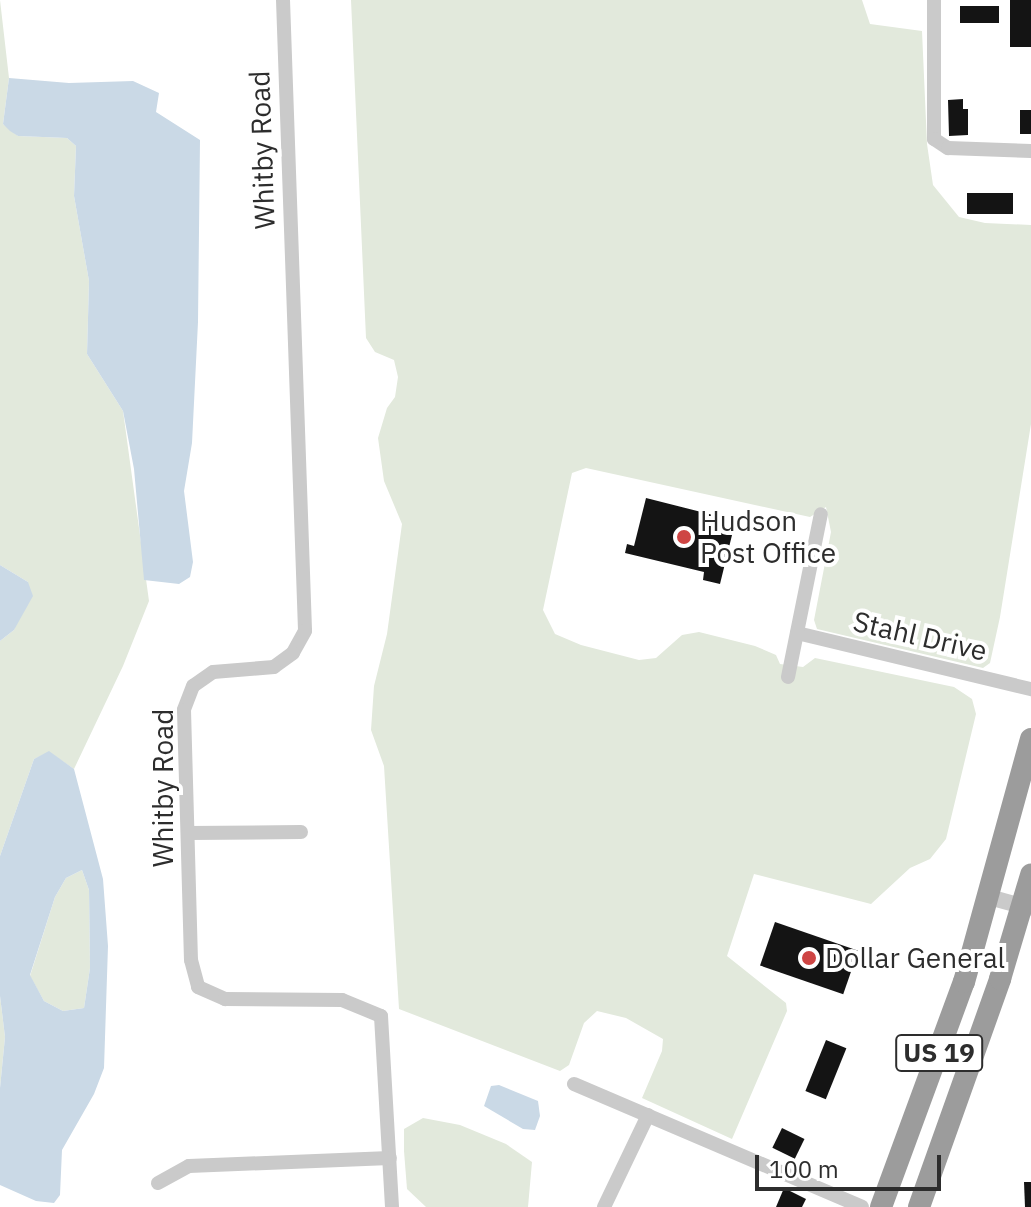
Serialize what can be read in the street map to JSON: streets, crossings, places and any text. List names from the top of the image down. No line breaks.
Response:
{"streets":{"highway":["US 19"],"street":["Whitby Road","Stahl Drive"]},"places":["Hudson Post Office","Dollar General"],"scale_bar":"100 m"}
